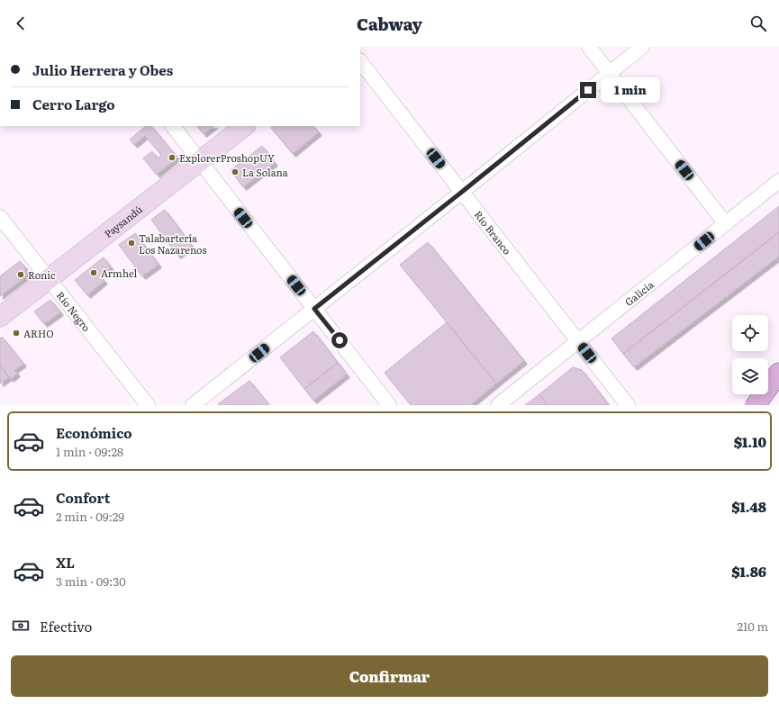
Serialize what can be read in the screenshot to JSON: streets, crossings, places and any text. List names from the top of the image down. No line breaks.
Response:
{"streets":{"street":["Paysandú","Río Branco","Galicia","Río Negro"]},"crossings":[["Paysandú","Río Negro"],["Río Branco","Galicia"]],"places":["ExplorerProshopUY","La Solana","Talabartería Los Nazarenos","Armhel","Ronic","ARHO"],"page":{"header":"Cabway","banner":["Julio Herrera y Obes","Cerro Largo"],"bubble":"1 min","list":[{"name":"Económico","note":"1 min · 09:28","value":"$1.10"},{"name":"Confort","note":"2 min · 09:29","value":"$1.48"},{"name":"XL","note":"3 min · 09:30","value":"$1.86"}],"pay":["Efectivo","210 m"],"buttons":"Confirmar"}}
